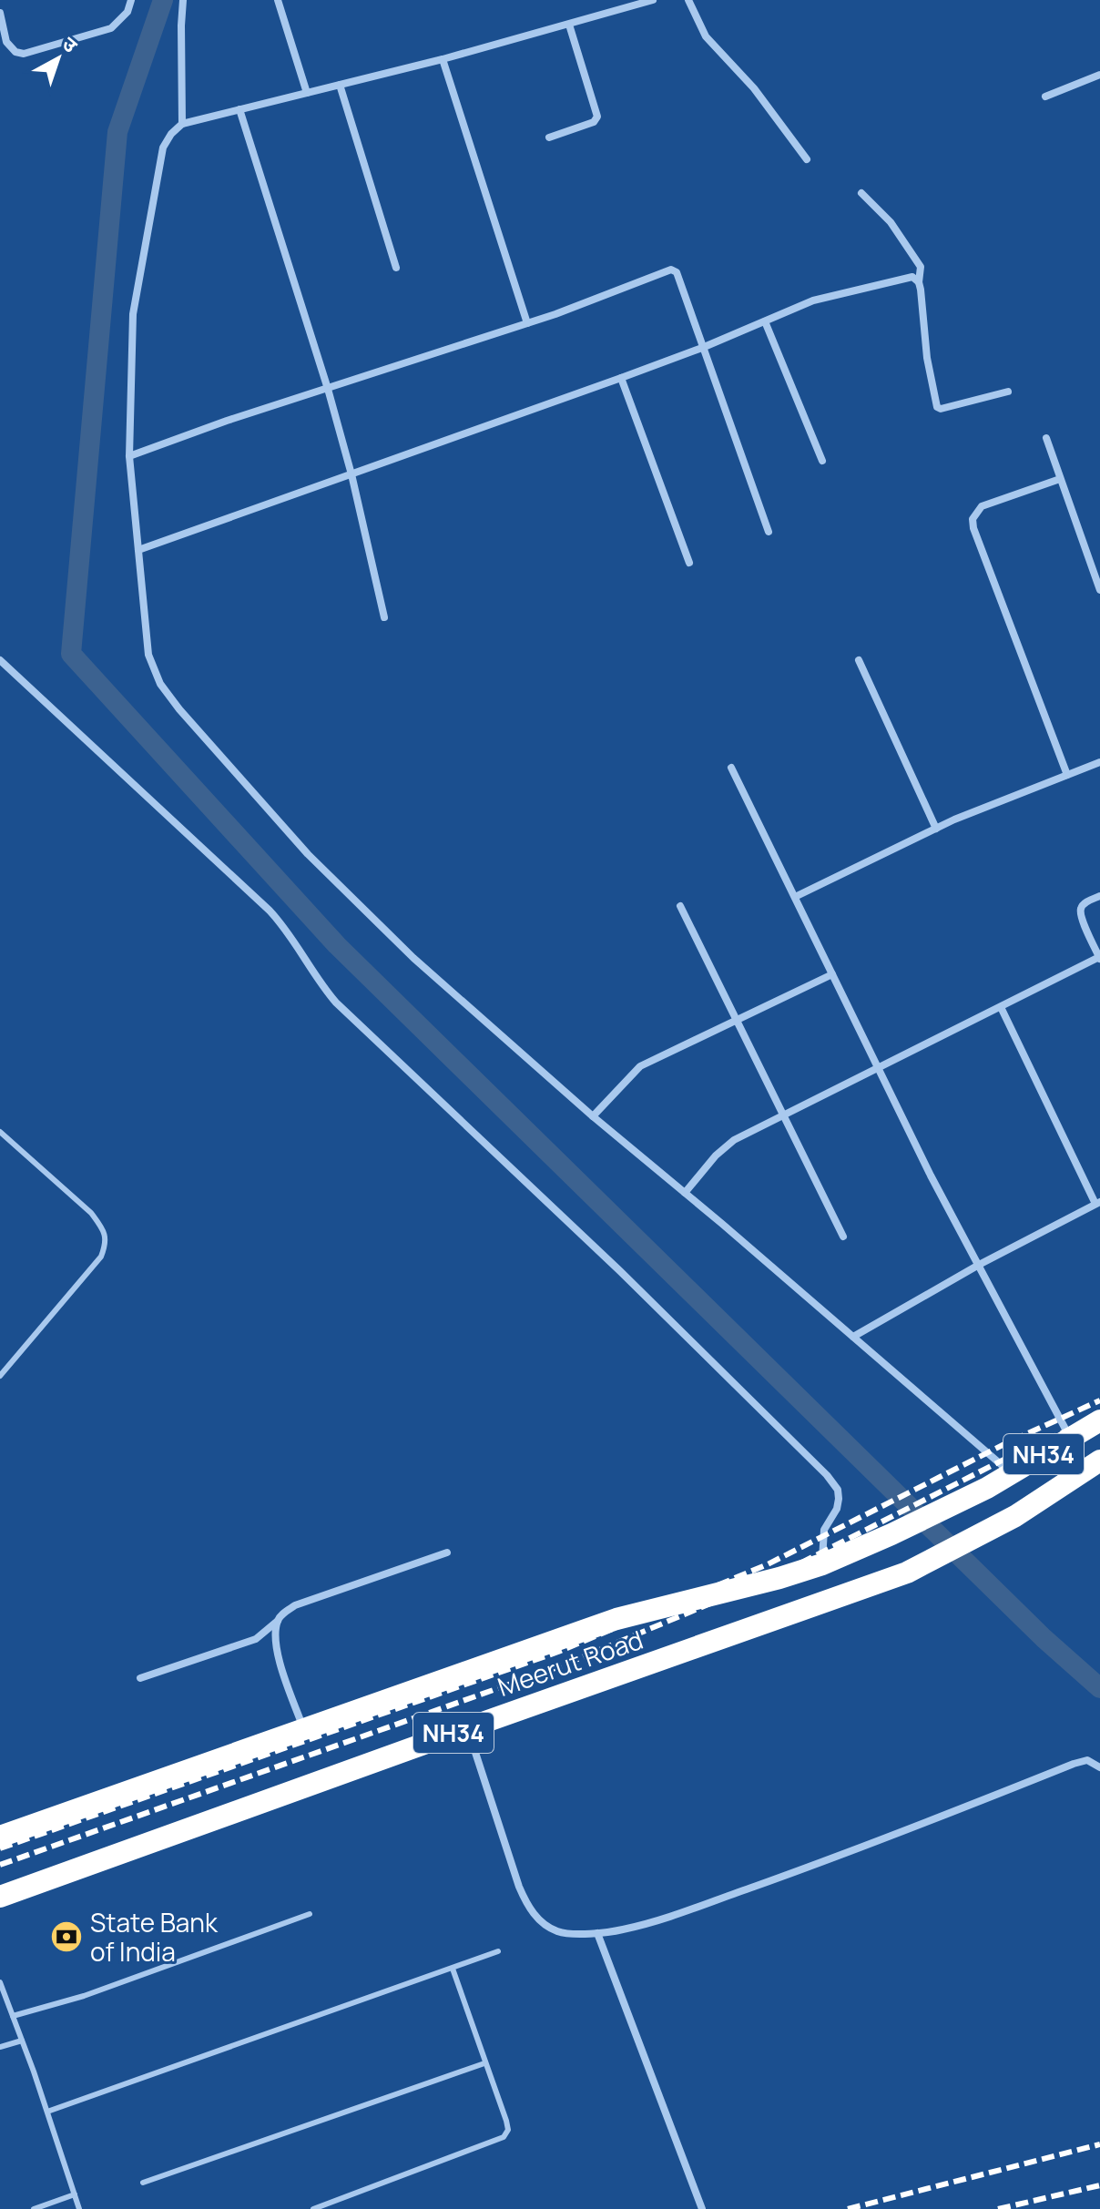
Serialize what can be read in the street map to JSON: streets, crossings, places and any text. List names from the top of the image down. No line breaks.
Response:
{"streets":{"highway":["NH34","Meerut Road"]},"places":{"bank":["State Bank of India"]},"north":"top right"}
